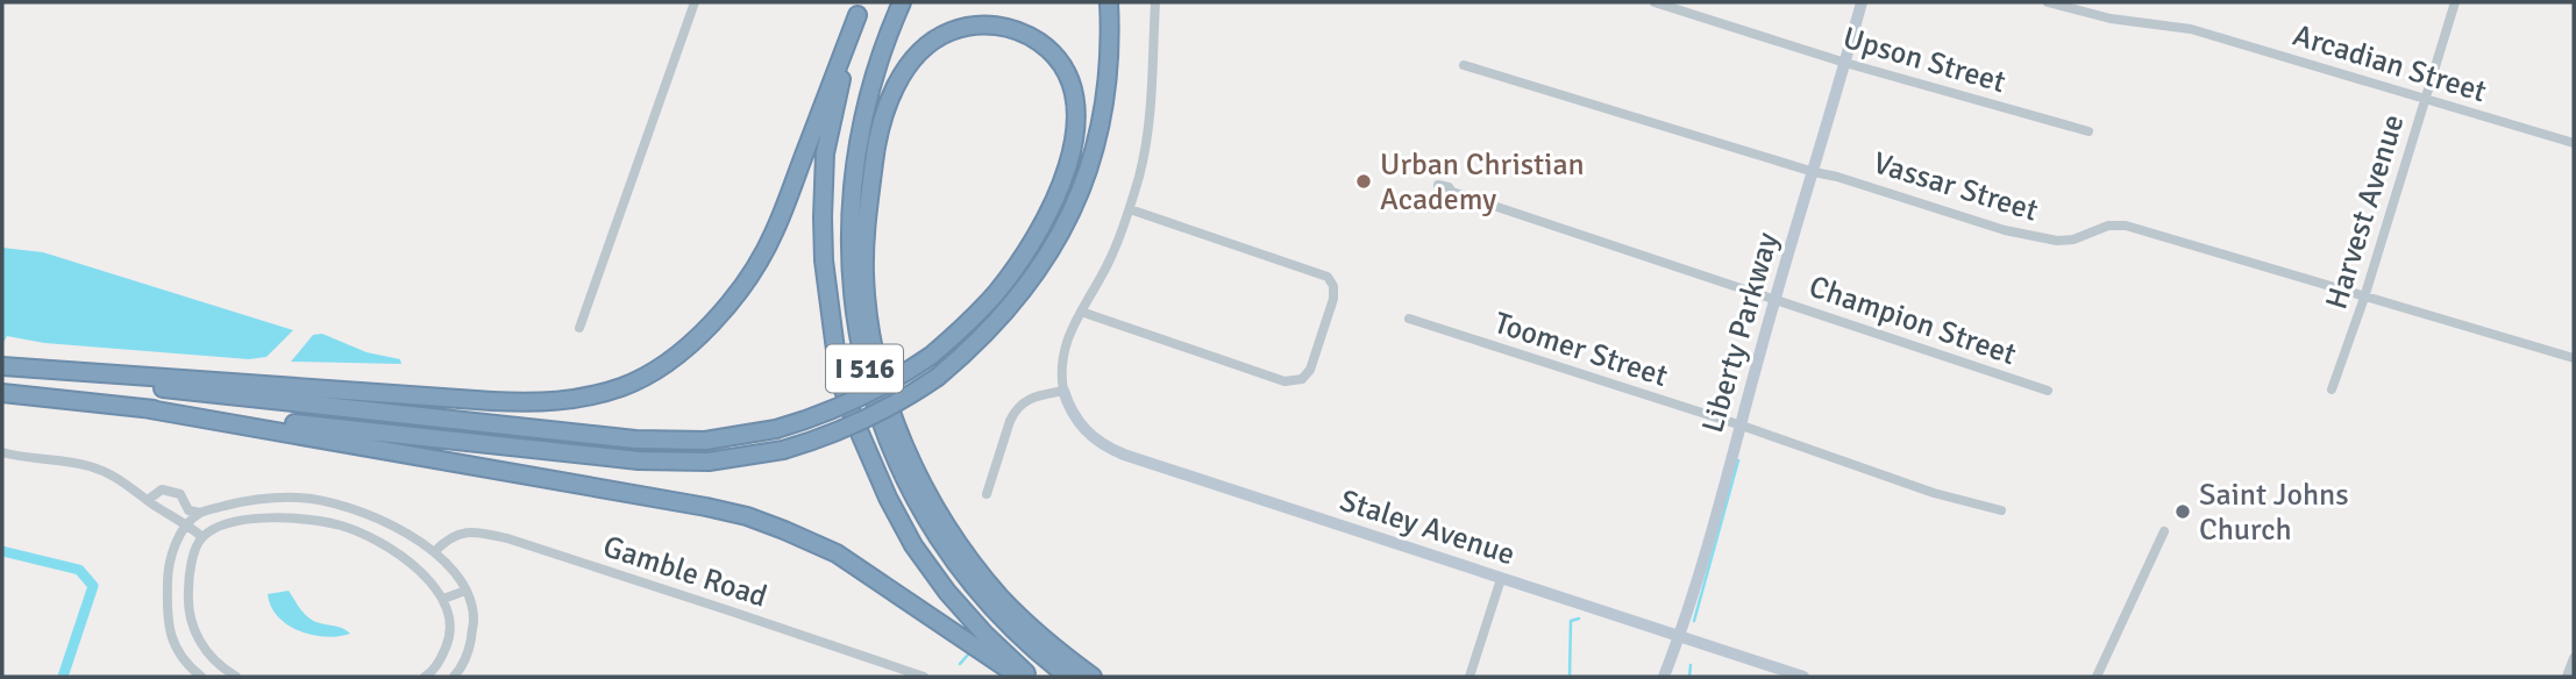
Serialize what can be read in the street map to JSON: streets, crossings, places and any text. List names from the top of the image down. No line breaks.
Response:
{"streets":{"highway":["I 516"],"street":["Upson Street","Arcadian Street","Vassar Street","Harvest Avenue","Champion Street","Liberty Parkway","Toomer Street","Staley Avenue","Gamble Road"]},"crossings":[["Upson Street","Liberty Parkway"],["Arcadian Street","Harvest Avenue"],["Vassar Street","Harvest Avenue"],["Vassar Street","Liberty Parkway"],["Champion Street","Liberty Parkway"],["Liberty Parkway","Toomer Street"],["Liberty Parkway","Staley Avenue"]],"places":["Urban Christian Academy","Saint Johns Church"]}
